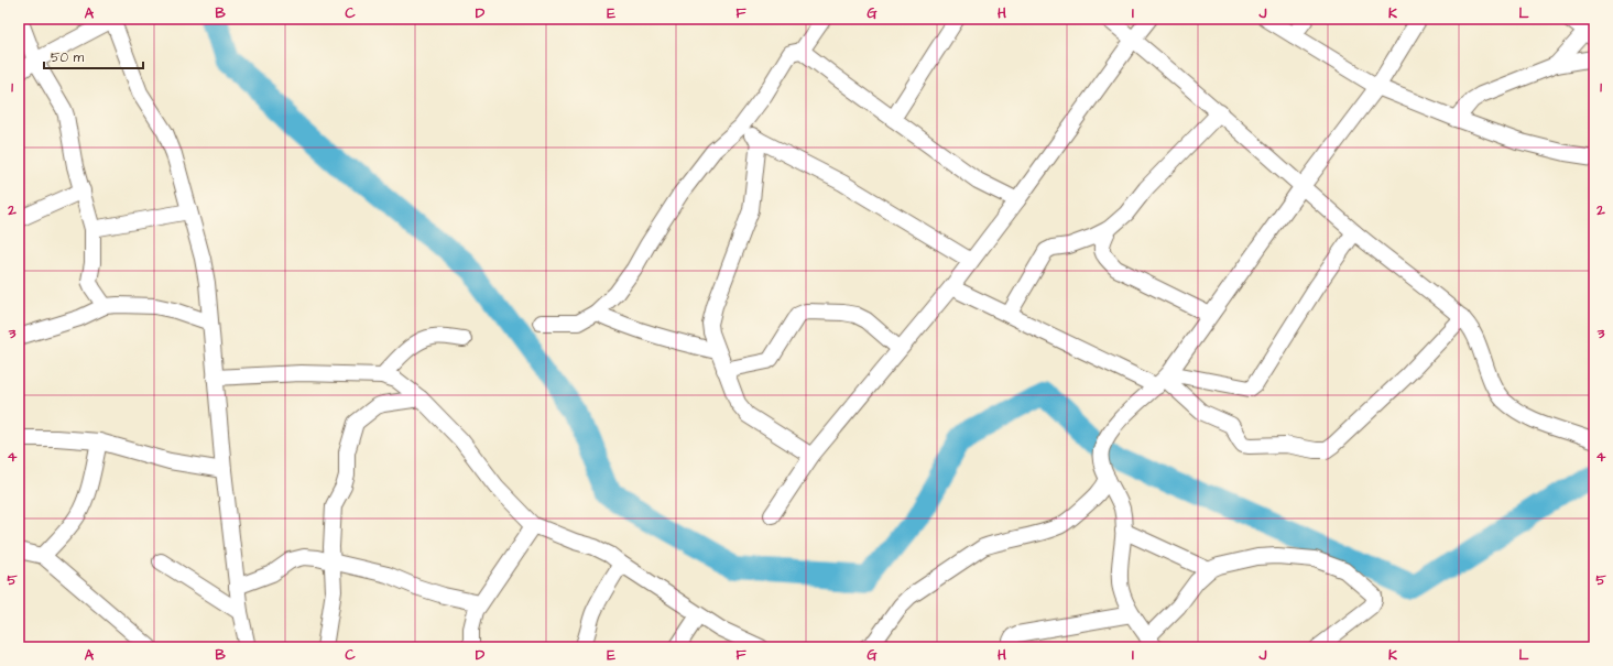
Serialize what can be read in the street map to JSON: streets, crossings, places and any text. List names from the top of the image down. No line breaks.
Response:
{"scale_bar":"50 m","grid":{"columns":["A","B","C","D","E","F","G","H","I","J","K","L"],"rows":["1","2","3","4","5"]}}
